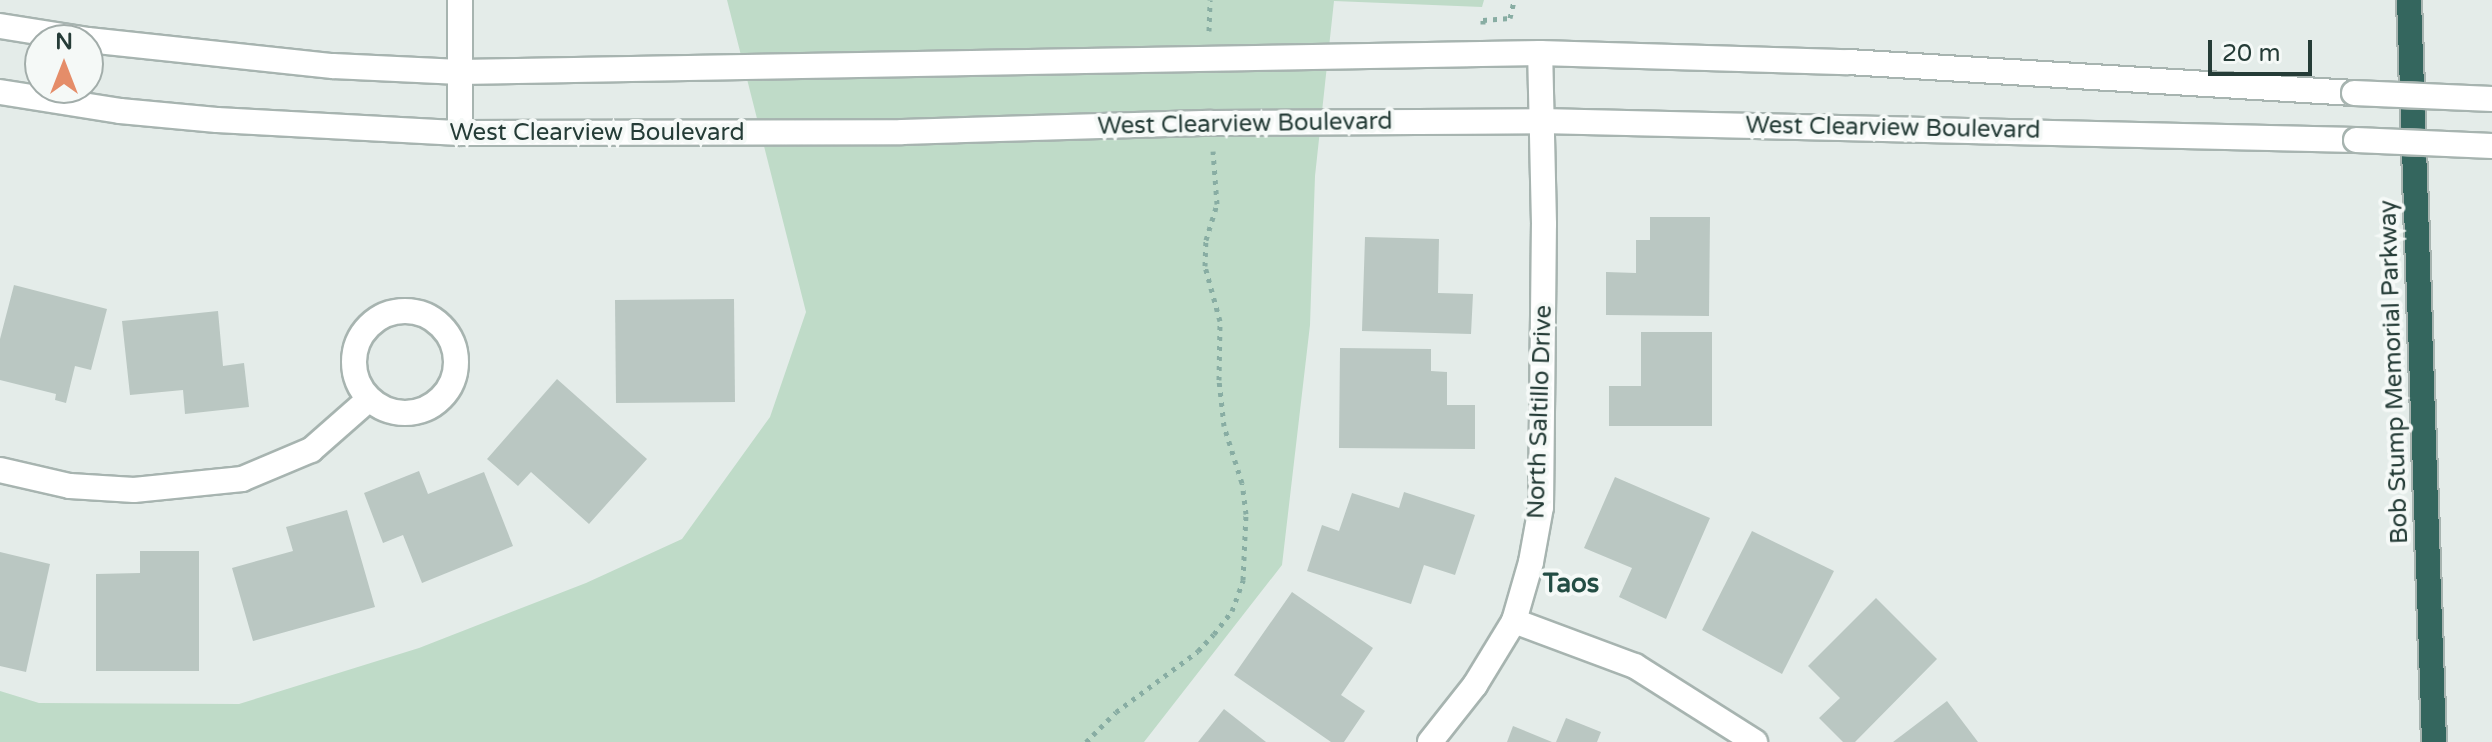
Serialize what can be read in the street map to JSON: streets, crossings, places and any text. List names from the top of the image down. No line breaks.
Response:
{"streets":{"highway":["Bob Stump Memorial Parkway"],"street":["West Clearview Boulevard","North Saltillo Drive"]},"crossings":[["West Clearview Boulevard","North Saltillo Drive"]],"districts":["Taos"],"scale_bar":"20 m","north":"top"}
